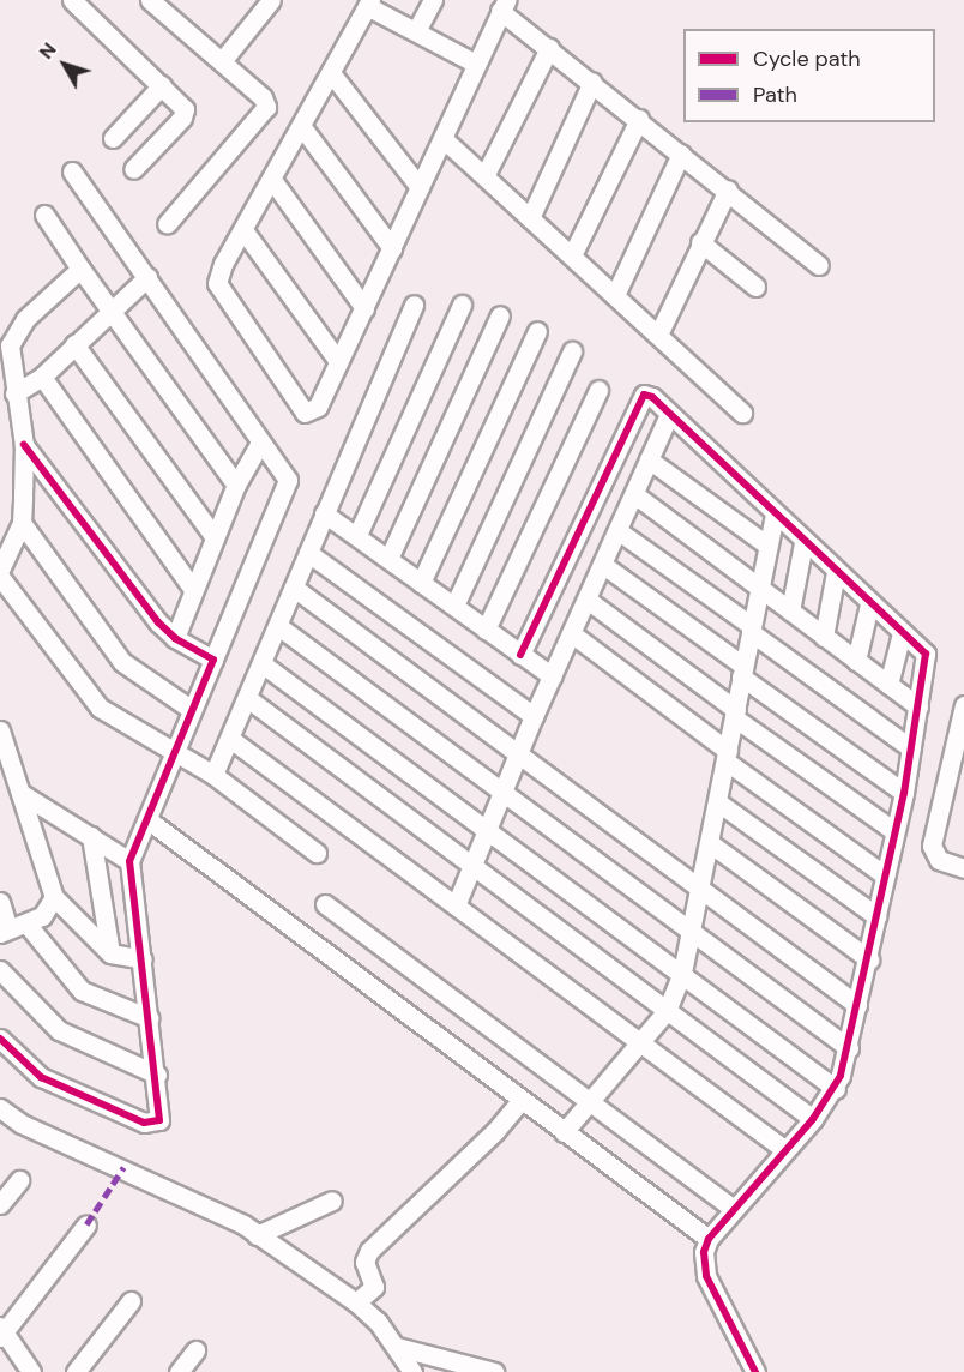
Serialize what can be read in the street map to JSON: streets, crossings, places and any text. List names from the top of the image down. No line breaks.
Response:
{"legend":["Cycle path","Path"],"north":"top left"}
